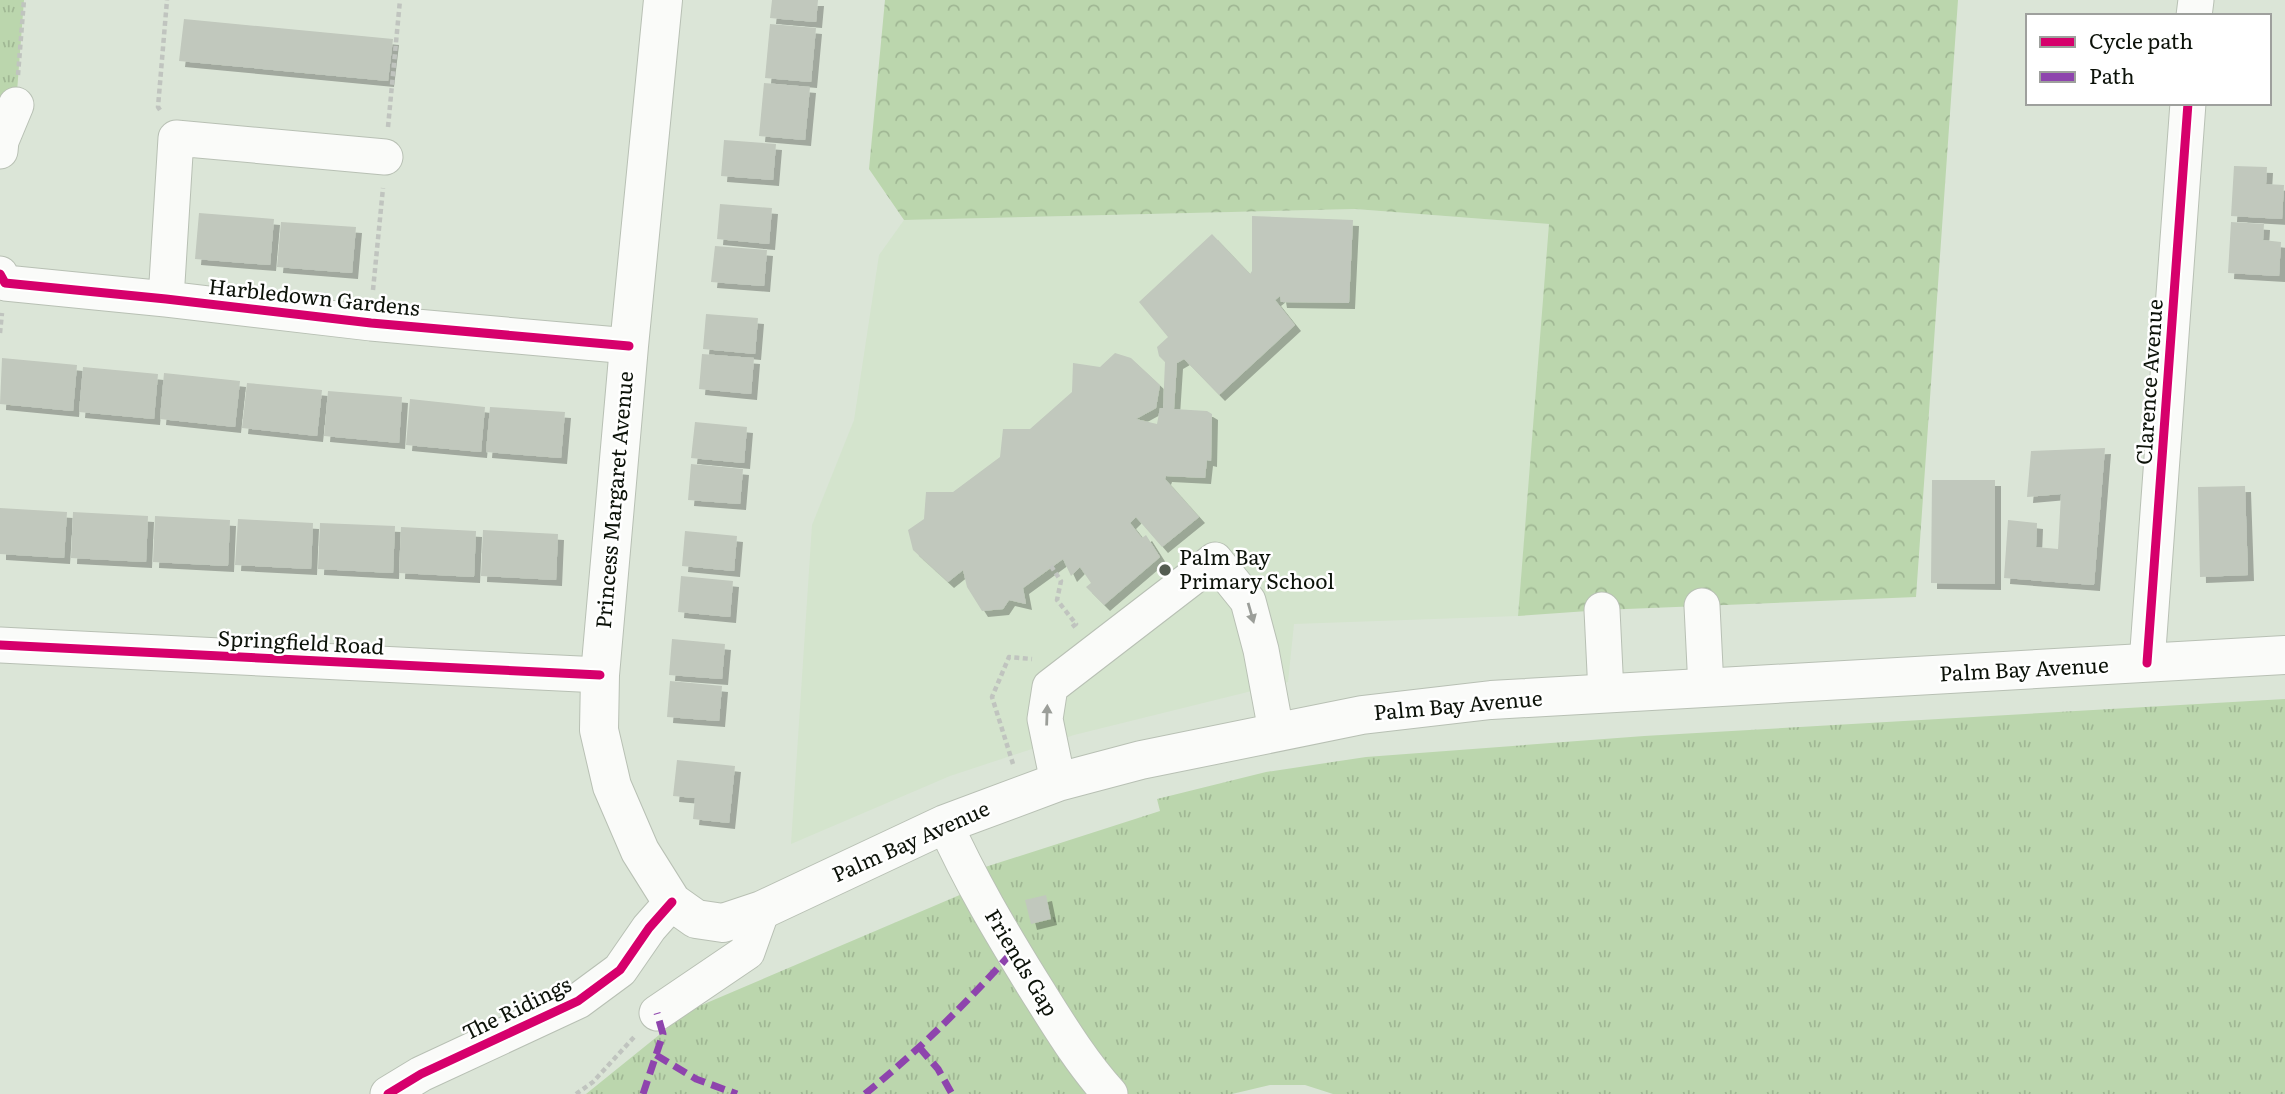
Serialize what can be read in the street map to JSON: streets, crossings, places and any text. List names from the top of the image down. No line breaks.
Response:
{"streets":{"main road":["Princess Margaret Avenue","Palm Bay Avenue"],"street":["Harbledown Gardens","Clarence Avenue","Springfield Road","Friends Gap","The Ridings"]},"crossings":[["Harbledown Gardens","Princess Margaret Avenue"],["Clarence Avenue","Palm Bay Avenue"],["Princess Margaret Avenue","Springfield Road"],["Princess Margaret Avenue","Palm Bay Avenue"],["Princess Margaret Avenue","The Ridings"],["Palm Bay Avenue","Friends Gap"],["Palm Bay Avenue","The Ridings"]],"places":["Palm Bay Primary School"],"legend":["Cycle path","Path"]}
